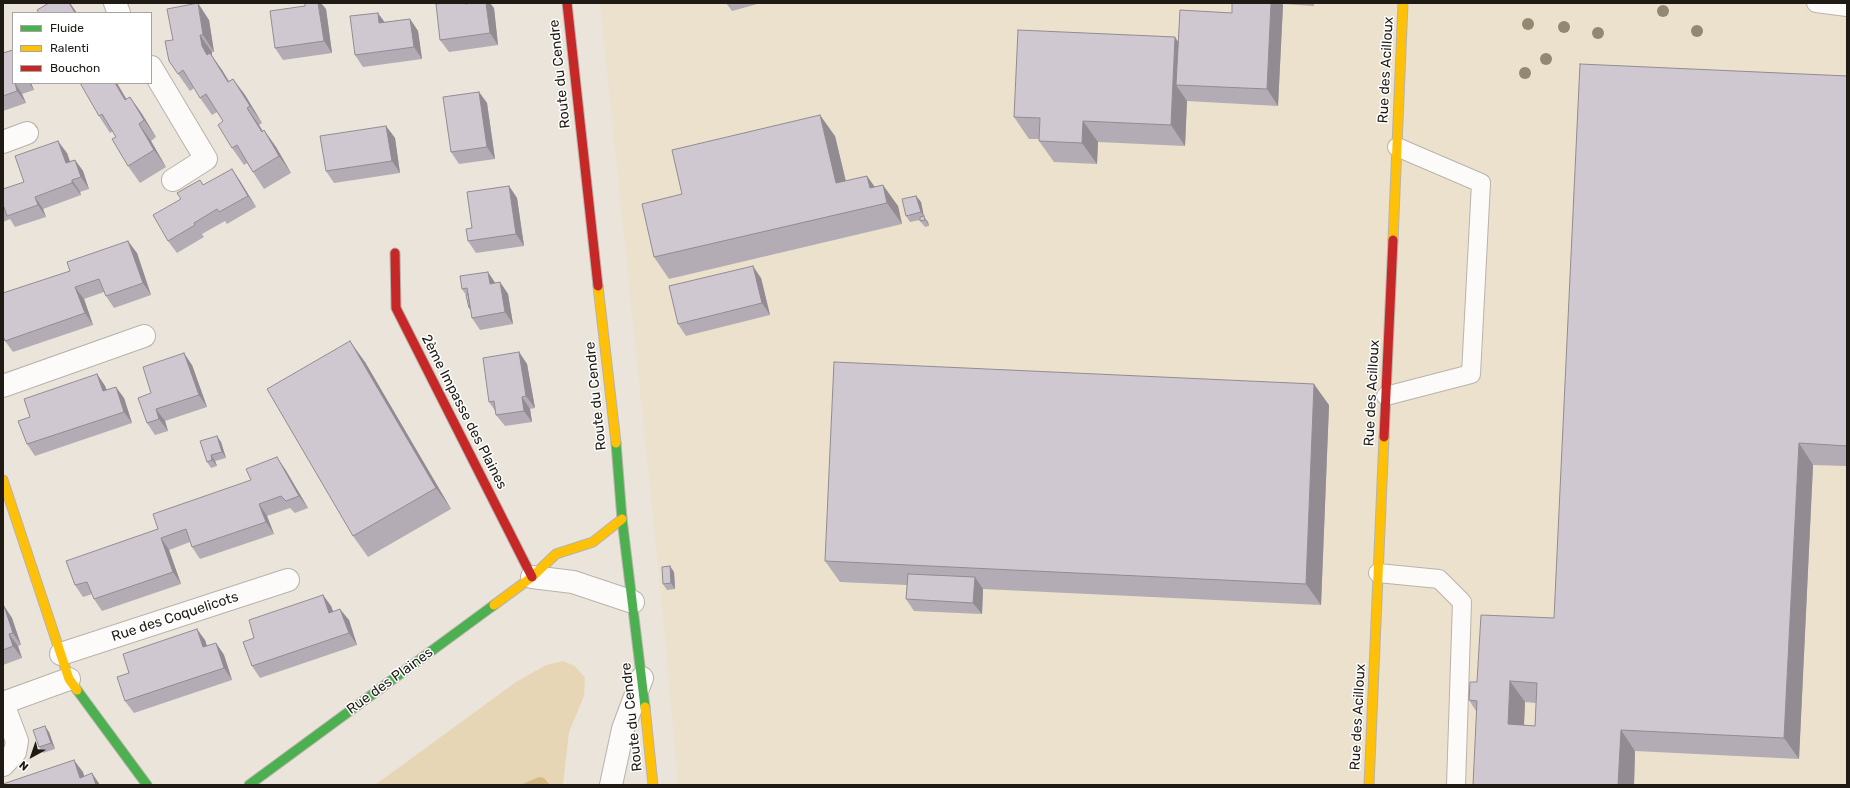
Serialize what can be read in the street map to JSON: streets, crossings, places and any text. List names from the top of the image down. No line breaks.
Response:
{"streets":{"street":["Rue des Acilloux","Route du Cendre","2ème Impasse des Plaines","Rue des Coquelicots","Rue des Plaines"]},"crossings":[["Route du Cendre","Rue des Plaines"],["2ème Impasse des Plaines","Rue des Plaines"]],"legend":["Fluide","Ralenti","Bouchon"],"north":"bottom left"}
